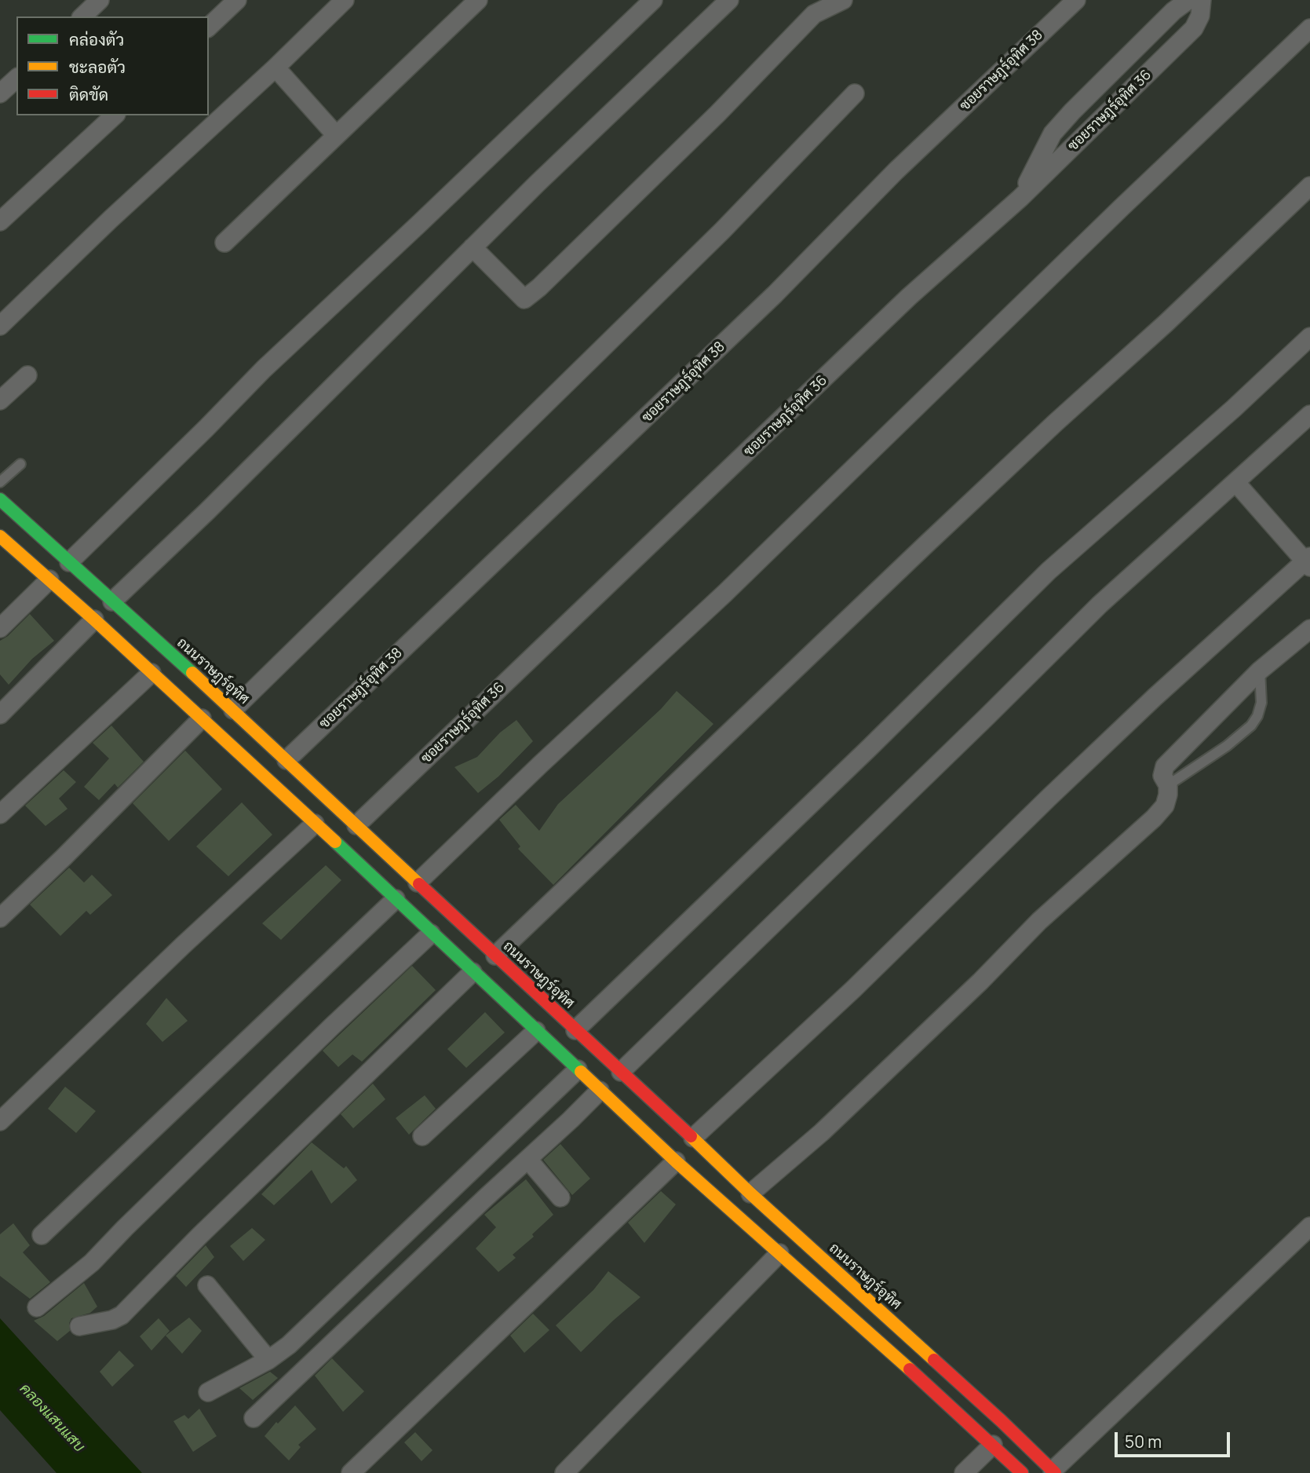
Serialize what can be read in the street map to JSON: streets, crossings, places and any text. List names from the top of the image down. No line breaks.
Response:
{"streets":{"main road":["ถนนราษฎร์อุทิศ"],"street":["ซอยราษฎร์อุทิศ 38","ซอยราษฎร์อุทิศ 36"]},"crossings":[["ซอยราษฎร์อุทิศ 38","ถนนราษฎร์อุทิศ"],["ซอยราษฎร์อุทิศ 36","ถนนราษฎร์อุทิศ"]],"water":["คลองแสนแสบ"],"legend":["คล่องตัว","ชะลอตัว","ติดขัด"],"scale_bar":"50 m"}
